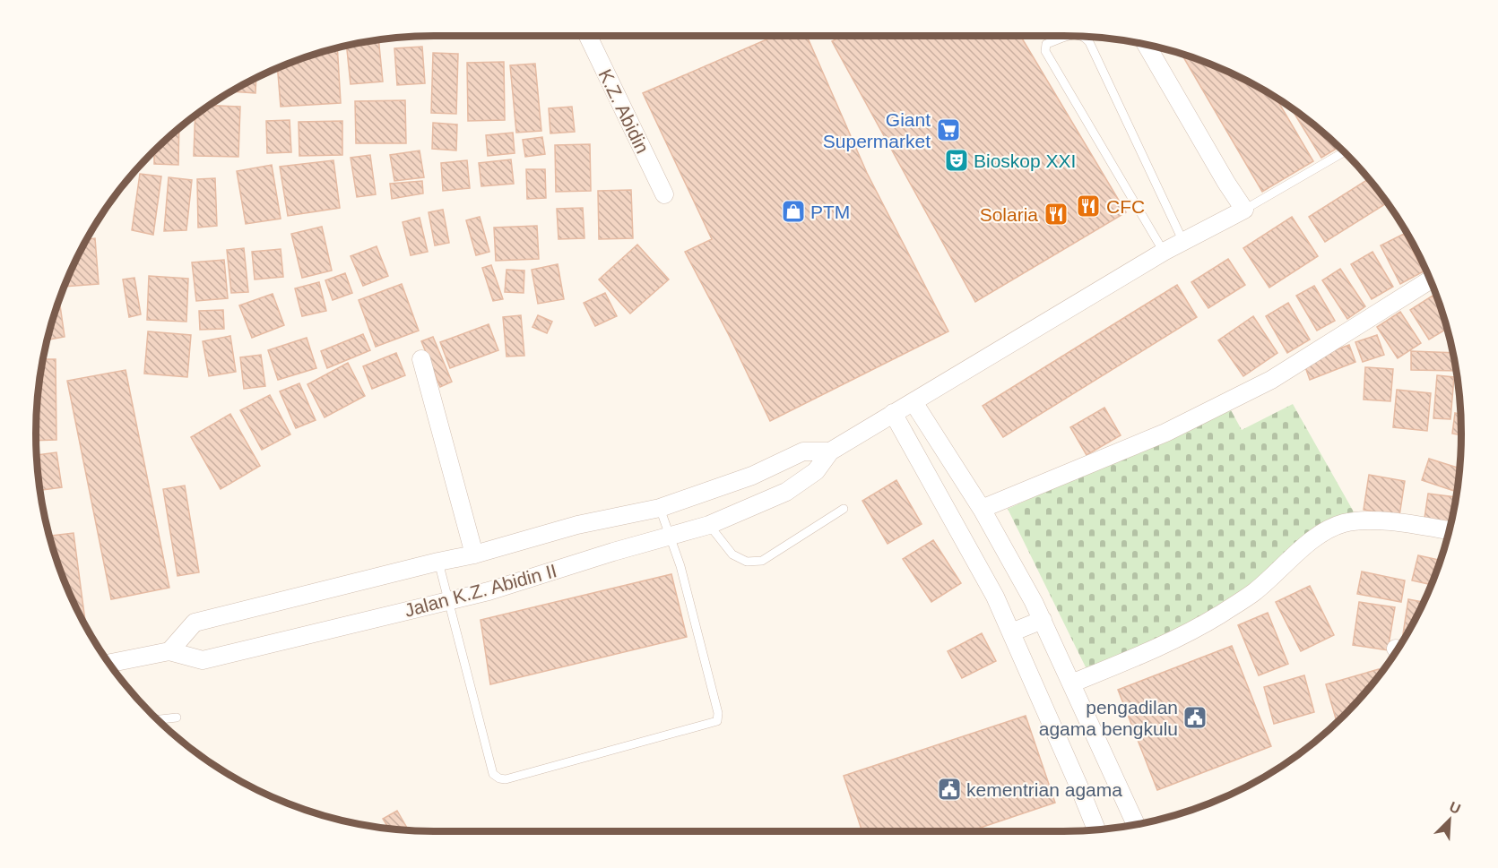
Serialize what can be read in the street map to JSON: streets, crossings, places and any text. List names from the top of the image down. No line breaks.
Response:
{"streets":{"street":["K.Z. Abidin","Jalan K.Z. Abidin II"]},"places":{"supermarket":["Giant Supermarket"],"theatre":["Bioskop XXI"],"restaurant":["CFC","Solaria"],"shop":["PTM"],"public building":["pengadilan agama bengkulu","kementrian agama"]},"north":"top right"}
